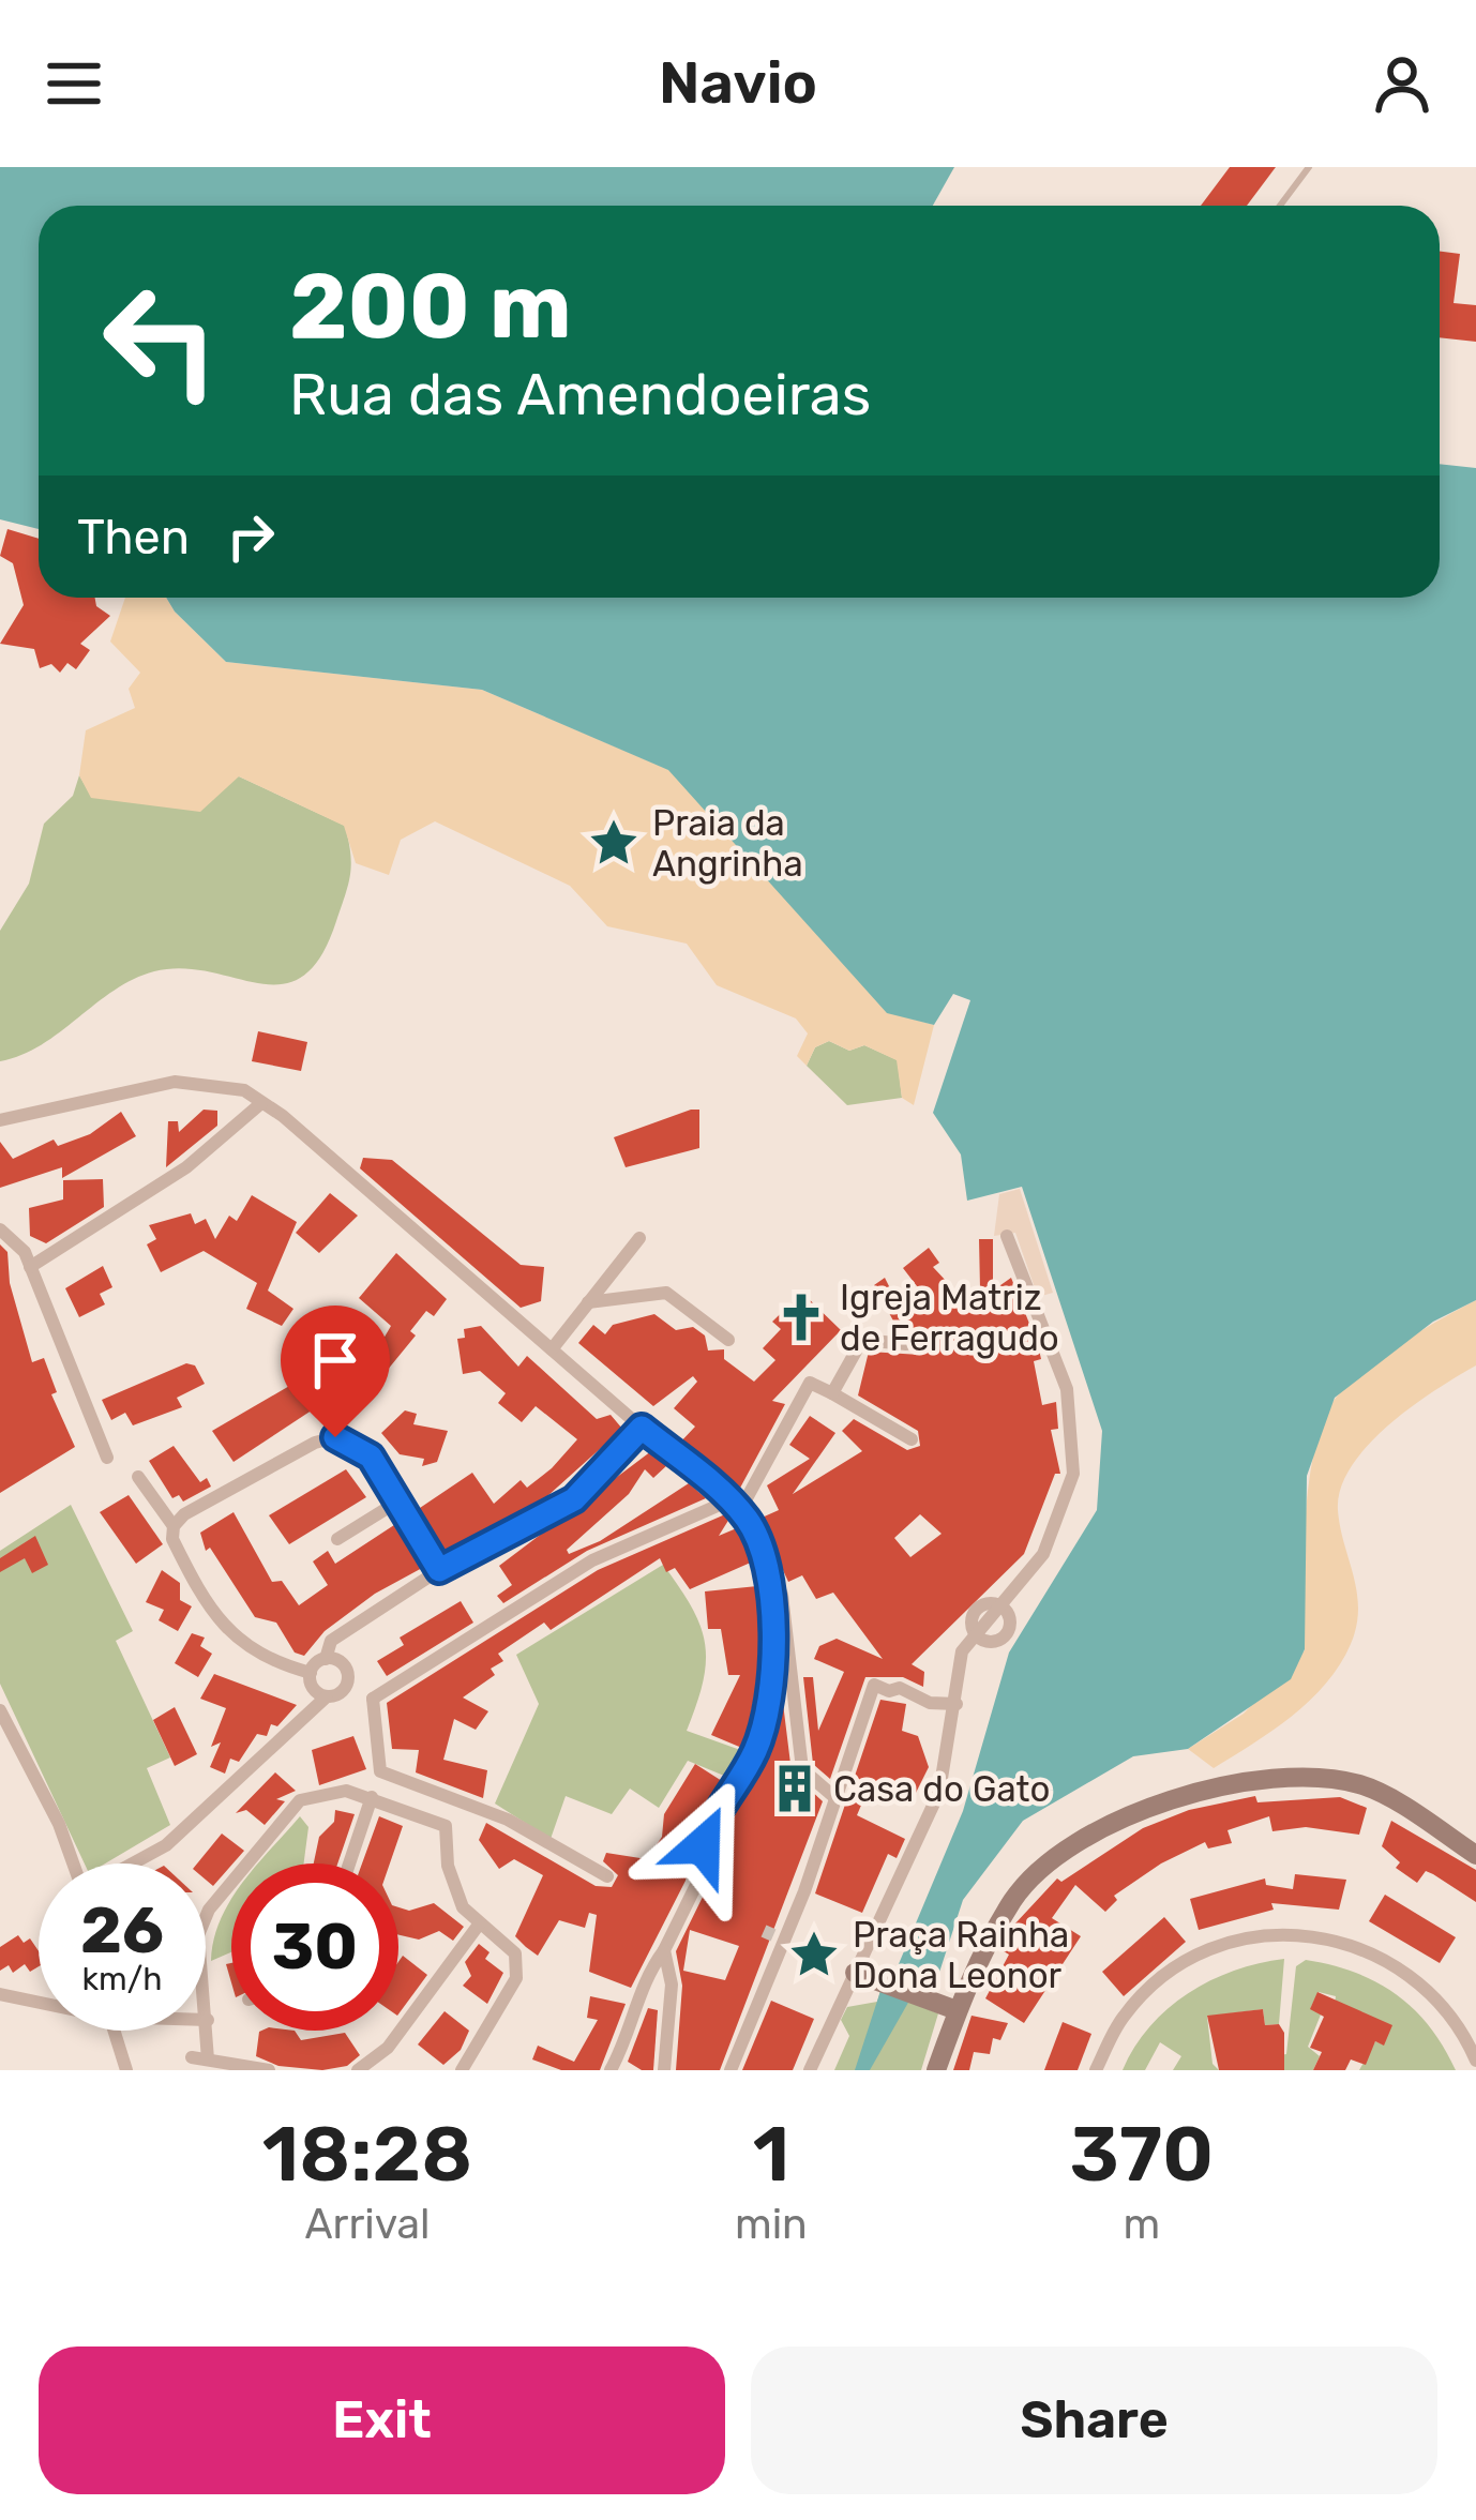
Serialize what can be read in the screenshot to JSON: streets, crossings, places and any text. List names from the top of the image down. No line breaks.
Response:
{"places":{"place":["Praia da Angrinha","Praça Rainha Dona Leonor"],"church":["Igreja Matriz de Ferragudo"],"building":["Casa do Gato"]},"page":{"header":"Navio","turn":["200 m","Rua das Amendoeiras"],"then":"Then","speed":"26 km/h","limit":"30","eta":["18:28","Arrival","1","min","370","m"],"buttons":["Exit","Share"]}}
